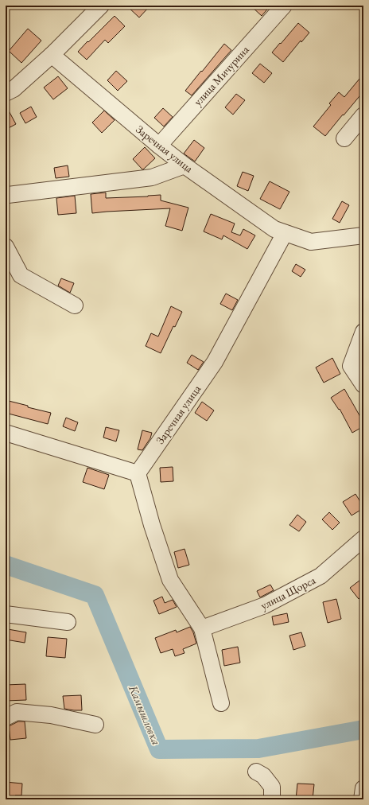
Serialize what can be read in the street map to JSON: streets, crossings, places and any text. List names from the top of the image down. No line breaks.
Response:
{"streets":{"street":["улица Мичурина","Заречная улица","улица Щорса"]},"crossings":[["улица Мичурина","Заречная улица"]],"water":["Камышловка"]}
